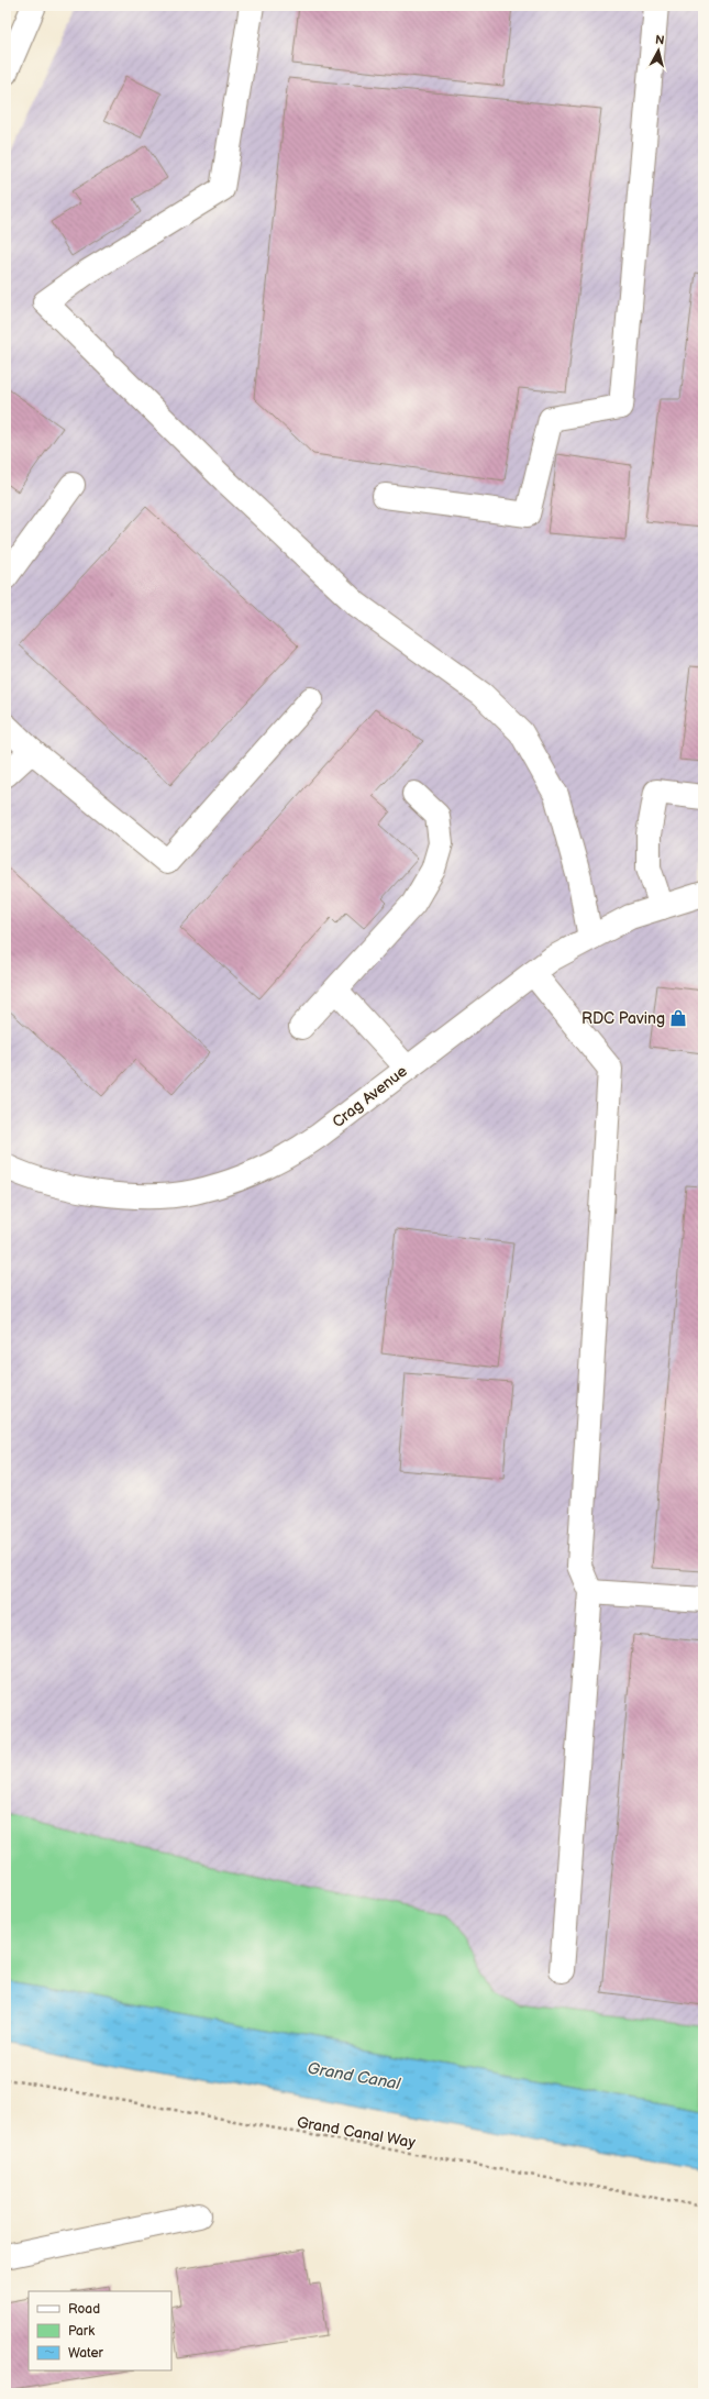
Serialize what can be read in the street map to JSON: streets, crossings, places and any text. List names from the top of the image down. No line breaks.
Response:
{"streets":{"street":["Crag Avenue"],"path":["Grand Canal Way"]},"water":["Grand Canal"],"places":{"shop":["RDC Paving"]},"legend":["Road","Park","Water"],"north":"top"}
